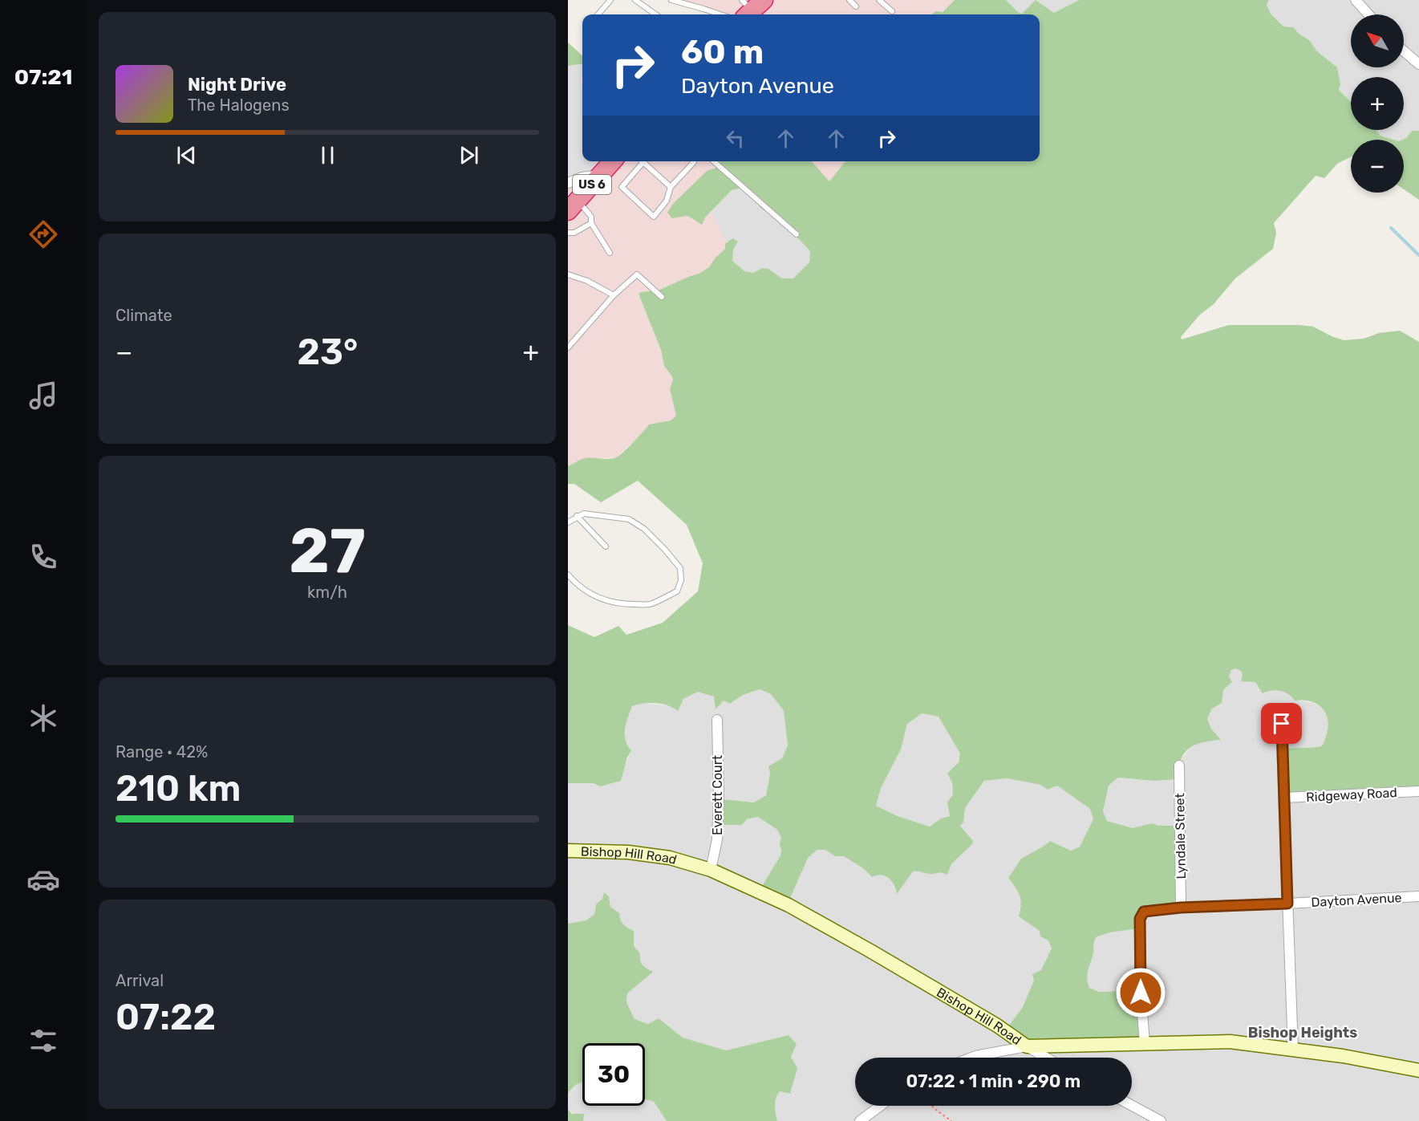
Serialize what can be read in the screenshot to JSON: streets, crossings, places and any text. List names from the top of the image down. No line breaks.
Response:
{"streets":{"highway":["US 6"],"street":["Ridgeway Road","Everett Court","Lyndale Street","Bishop Hill Road","Dayton Avenue"]},"crossings":[["Everett Court","Bishop Hill Road"],["Lyndale Street","Dayton Avenue"],["Bishop Hill Road","Dayton Avenue"]],"districts":["Bishop Heights"],"north":"top left","page":{"tabs":"07:21","map_buttons":["+","−"],"turn":["60 m","Dayton Avenue"],"song":["Night Drive","The Halogens"],"tile":["Climate",["27","km/h"],["Range · 42%","210 km"],["Arrival","07:22"]],"heat":["−","23°","+"],"limit":"30","trip":"07:22 · 1 min · 290 m"}}
